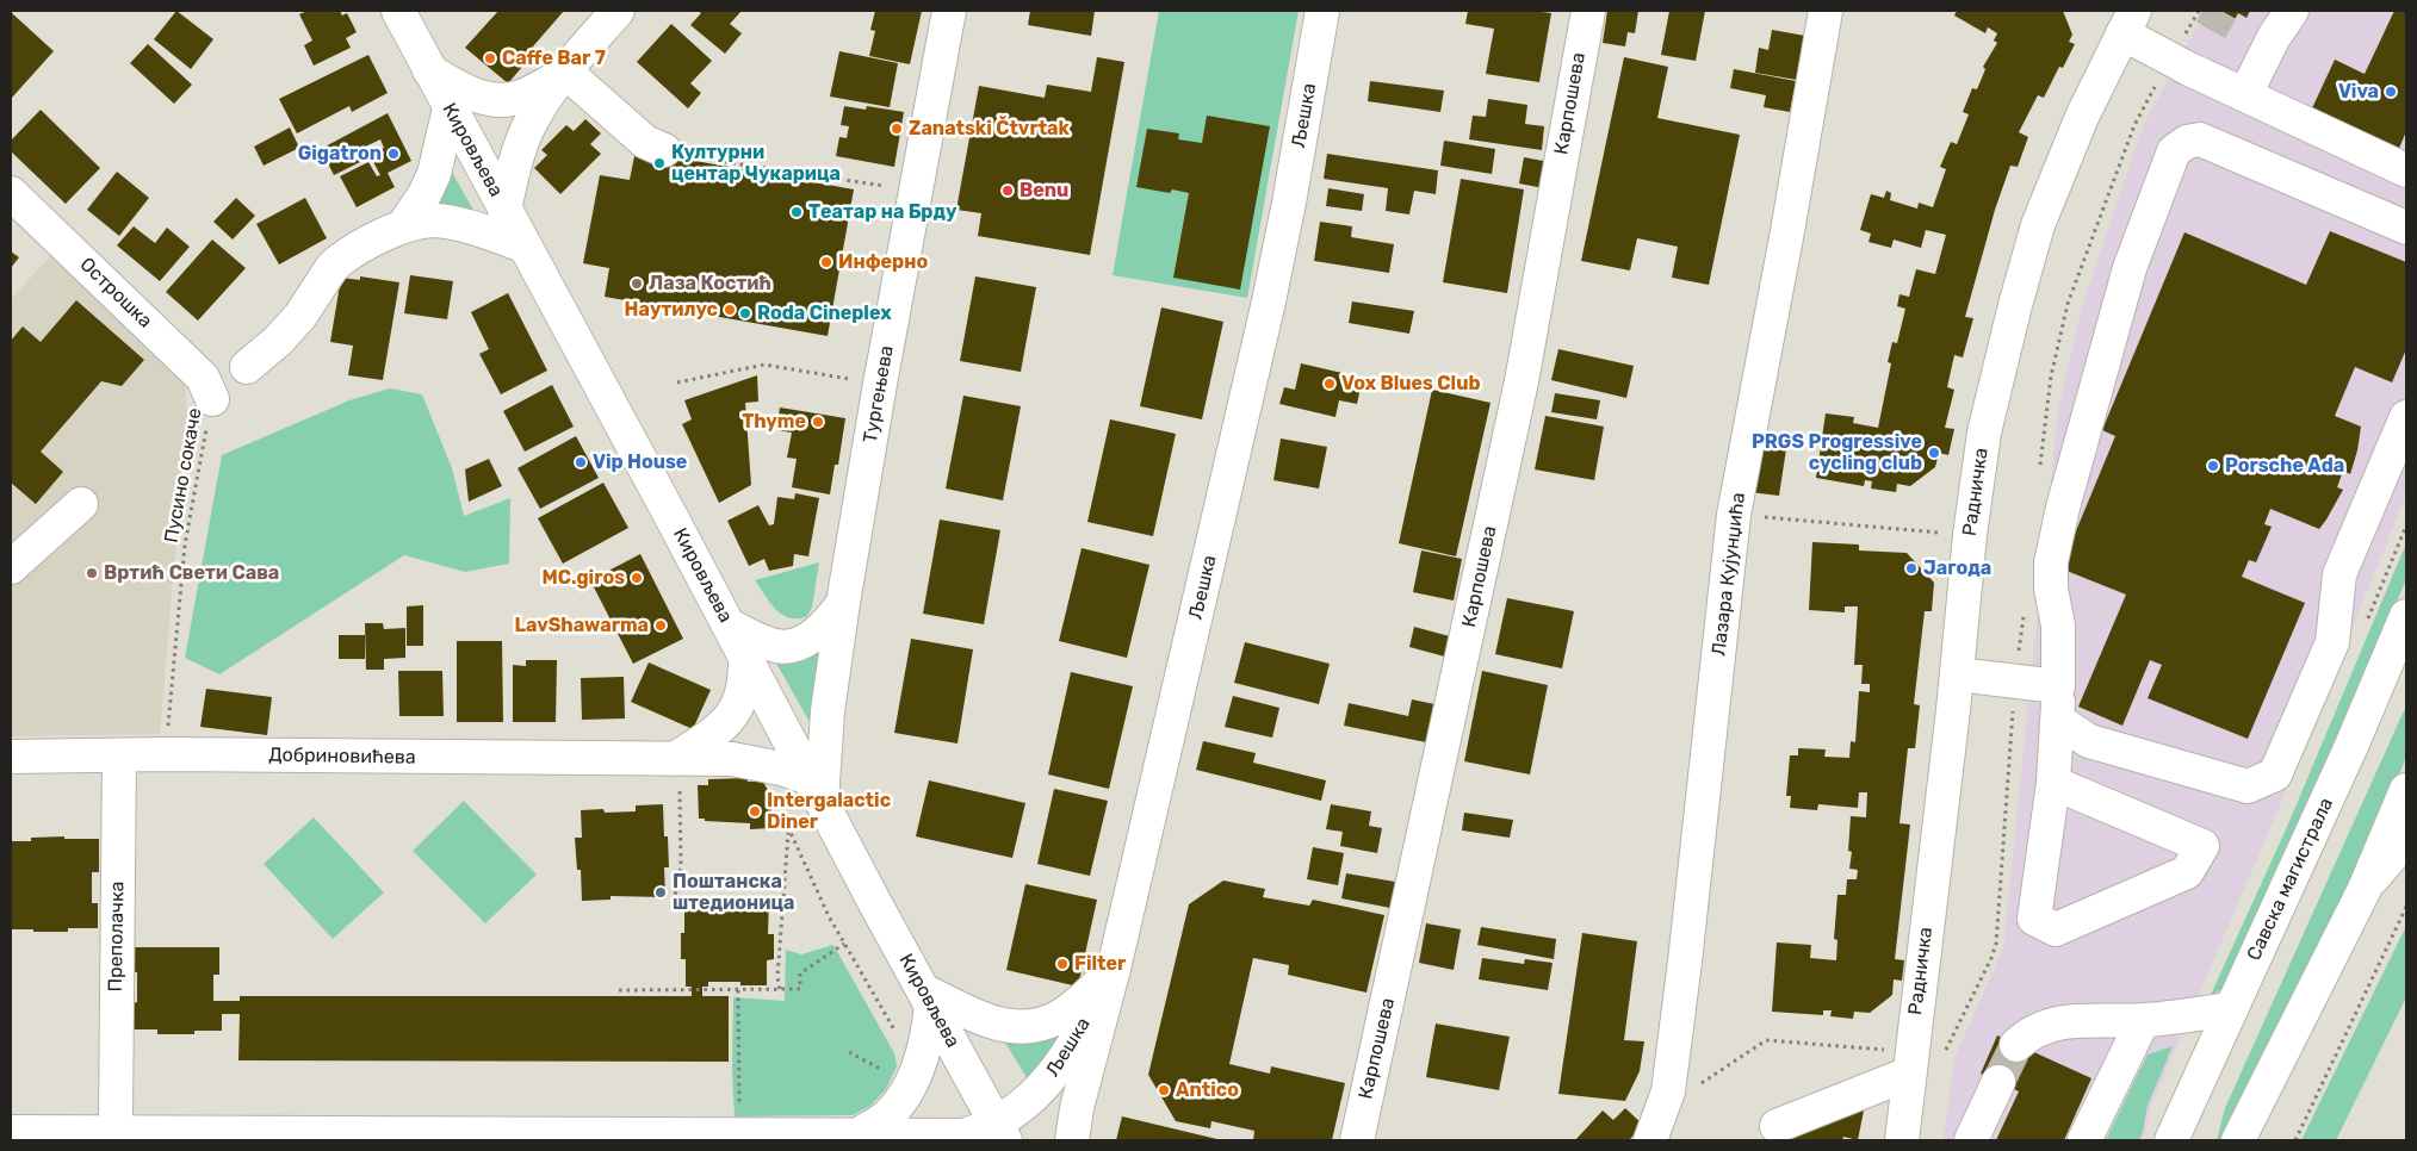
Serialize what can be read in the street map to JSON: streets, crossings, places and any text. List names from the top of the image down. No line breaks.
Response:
{"streets":{"street":["Карпошева","Љешка","Кировљева","Острошка","Тургењева","Радничка","Лазара Кујунџића","Добриновићева","Савска магистрала","Преполачка"],"path":["Пусино сокаче"]},"crossings":[["Љешка","Кировљева"],["Кировљева","Тургењева"],["Кировљева","Добриновићева"],["Острошка","Пусино сокаче"],["Тургењева","Добриновићева"],["Добриновићева","Преполачка"]],"places":["Caffe Bar 7","Viva","Zanatski Čtvrtak","Gigatron","Културни центар Чукарица","Benu","Театар на Брду","Инферно","Лаза Костић","Наутилус","Roda Cineplex","Vox Blues Club","Thyme","PRGS Progressive cycling club","Vip House","Porsche Ada","Јагода","Вртић Свети Сава","MC.giros","LavShawarma","Intergalactic Diner","Поштанска штедионица","Filter","Antico"]}
